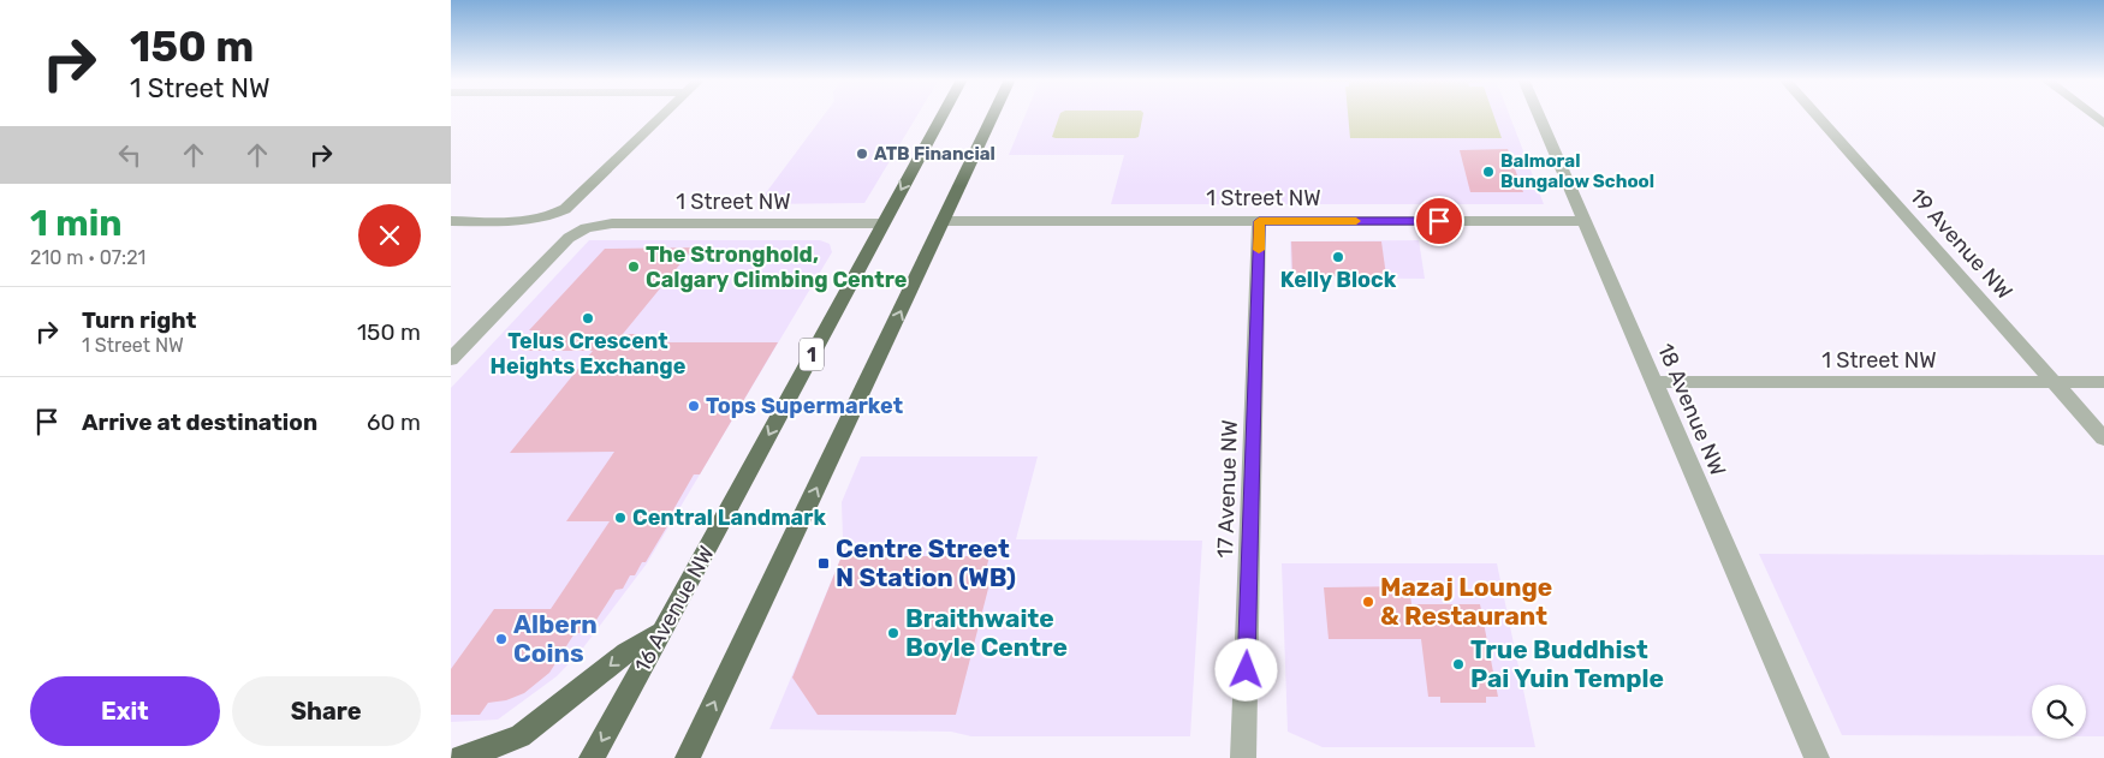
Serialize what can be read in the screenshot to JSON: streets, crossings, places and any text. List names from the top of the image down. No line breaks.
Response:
{"streets":{"highway":["1","16 Avenue NW"],"street":["1 Street NW","19 Avenue NW","18 Avenue NW","17 Avenue NW"]},"crossings":[["1 Street NW","19 Avenue NW"],["1 Street NW","18 Avenue NW"],["1 Street NW","17 Avenue NW"],["1 Street NW","16 Avenue NW"]],"places":{"other":["ATB Financial","Balmoral Bungalow School","Kelly Block","The Stronghold, Calgary Climbing Centre","Telus Crescent Heights Exchange","Tops Supermarket","Central Landmark","Mazaj Lounge & Restaurant","Braithwaite Boyle Centre","Albern Coins","True Buddhist Pai Yuin Temple"],"transit":["Centre Street N Station (WB)"]},"page":{"turn":["150 m","1 Street NW"],"heading":["1 min","210 m · 07:21"],"list":[{"name":"Turn right","note":"1 Street NW","value":"150 m"},{"name":"Arrive at destination","value":"60 m"}],"buttons":["Exit","Share"]}}
